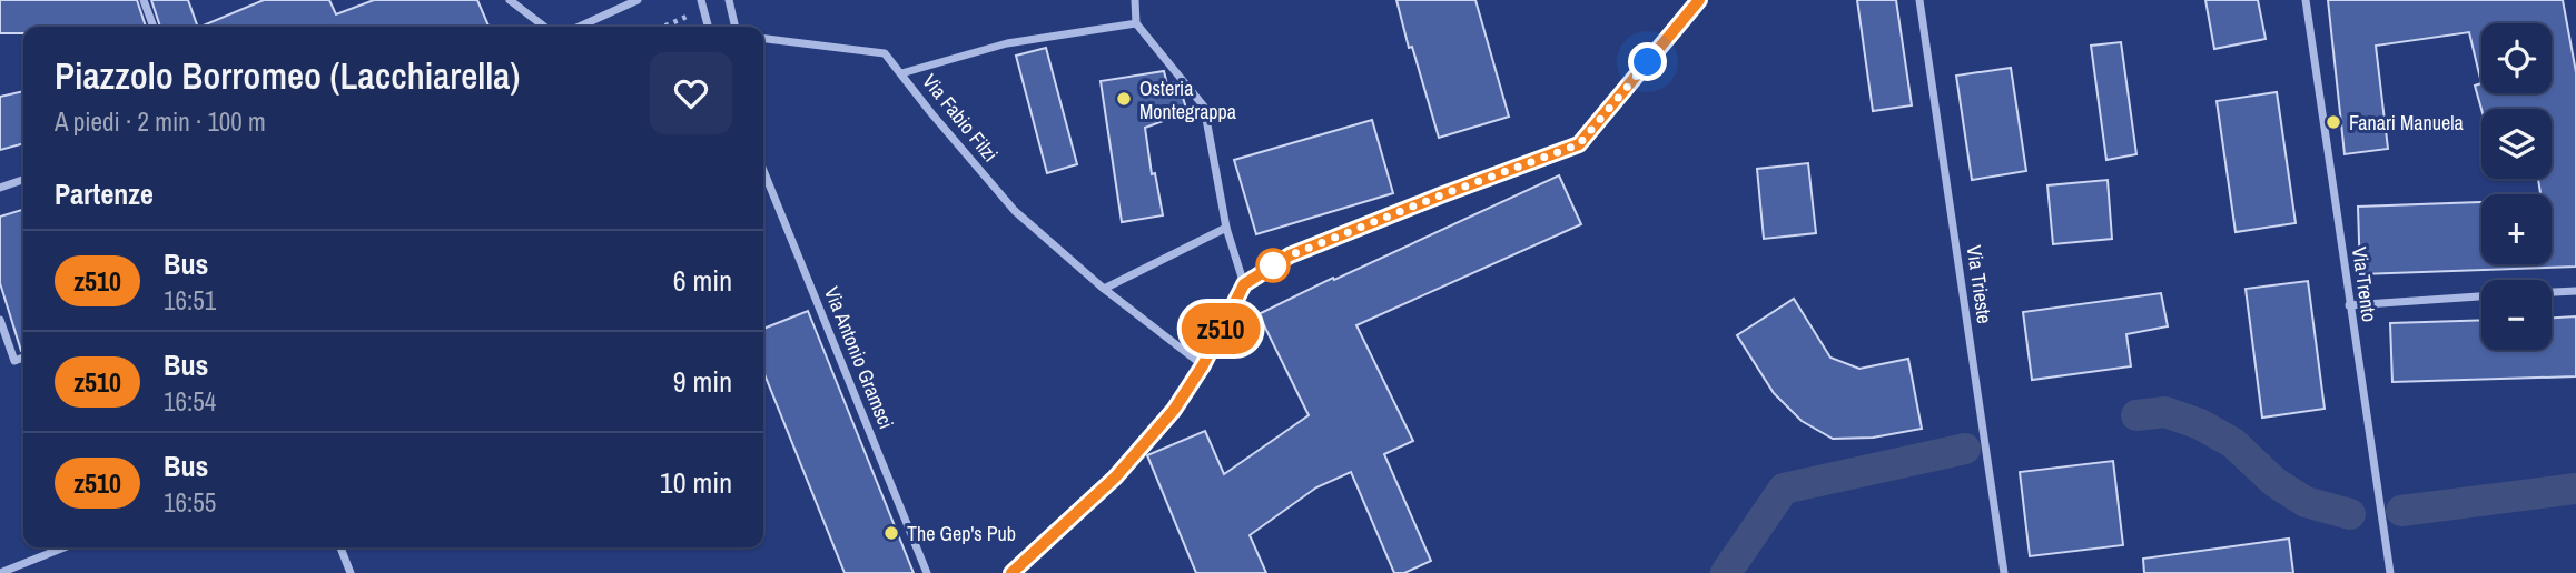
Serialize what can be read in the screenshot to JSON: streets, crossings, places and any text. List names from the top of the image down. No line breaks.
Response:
{"streets":{"street":["Via Fabio Filzi","Via Trieste","Via Trento","Via Antonio Gramsci"]},"places":["Osteria Montegrappa","Fanari Manuela","The Gep's Pub"],"lines":["bus line z510"],"page":{"on_map":"z510","map_buttons":["+","−"],"heading":[["Piazzolo Borromeo (Lacchiarella)","A piedi · 2 min · 100 m"],"Partenze"],"list":[{"mark":"z510","name":"Bus","note":"16:51","value":"6 min"},{"mark":"z510","name":"Bus","note":"16:54","value":"9 min"},{"mark":"z510","name":"Bus","note":"16:55","value":"10 min"}]}}
